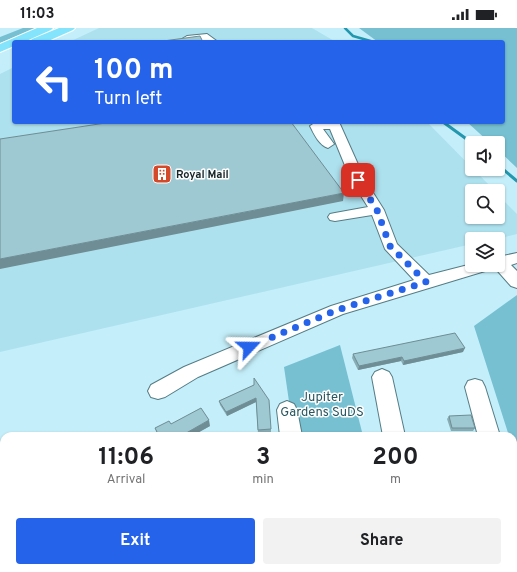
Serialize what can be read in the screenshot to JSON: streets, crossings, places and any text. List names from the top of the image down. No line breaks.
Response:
{"parks":["Jupiter Gardens SuDS"],"places":{"building":["Royal Mail"]},"page":{"status":"11:03","turn":["100 m","Turn left"],"eta":["11:06","Arrival","3","min","200","m"],"buttons":["Exit","Share"]}}
